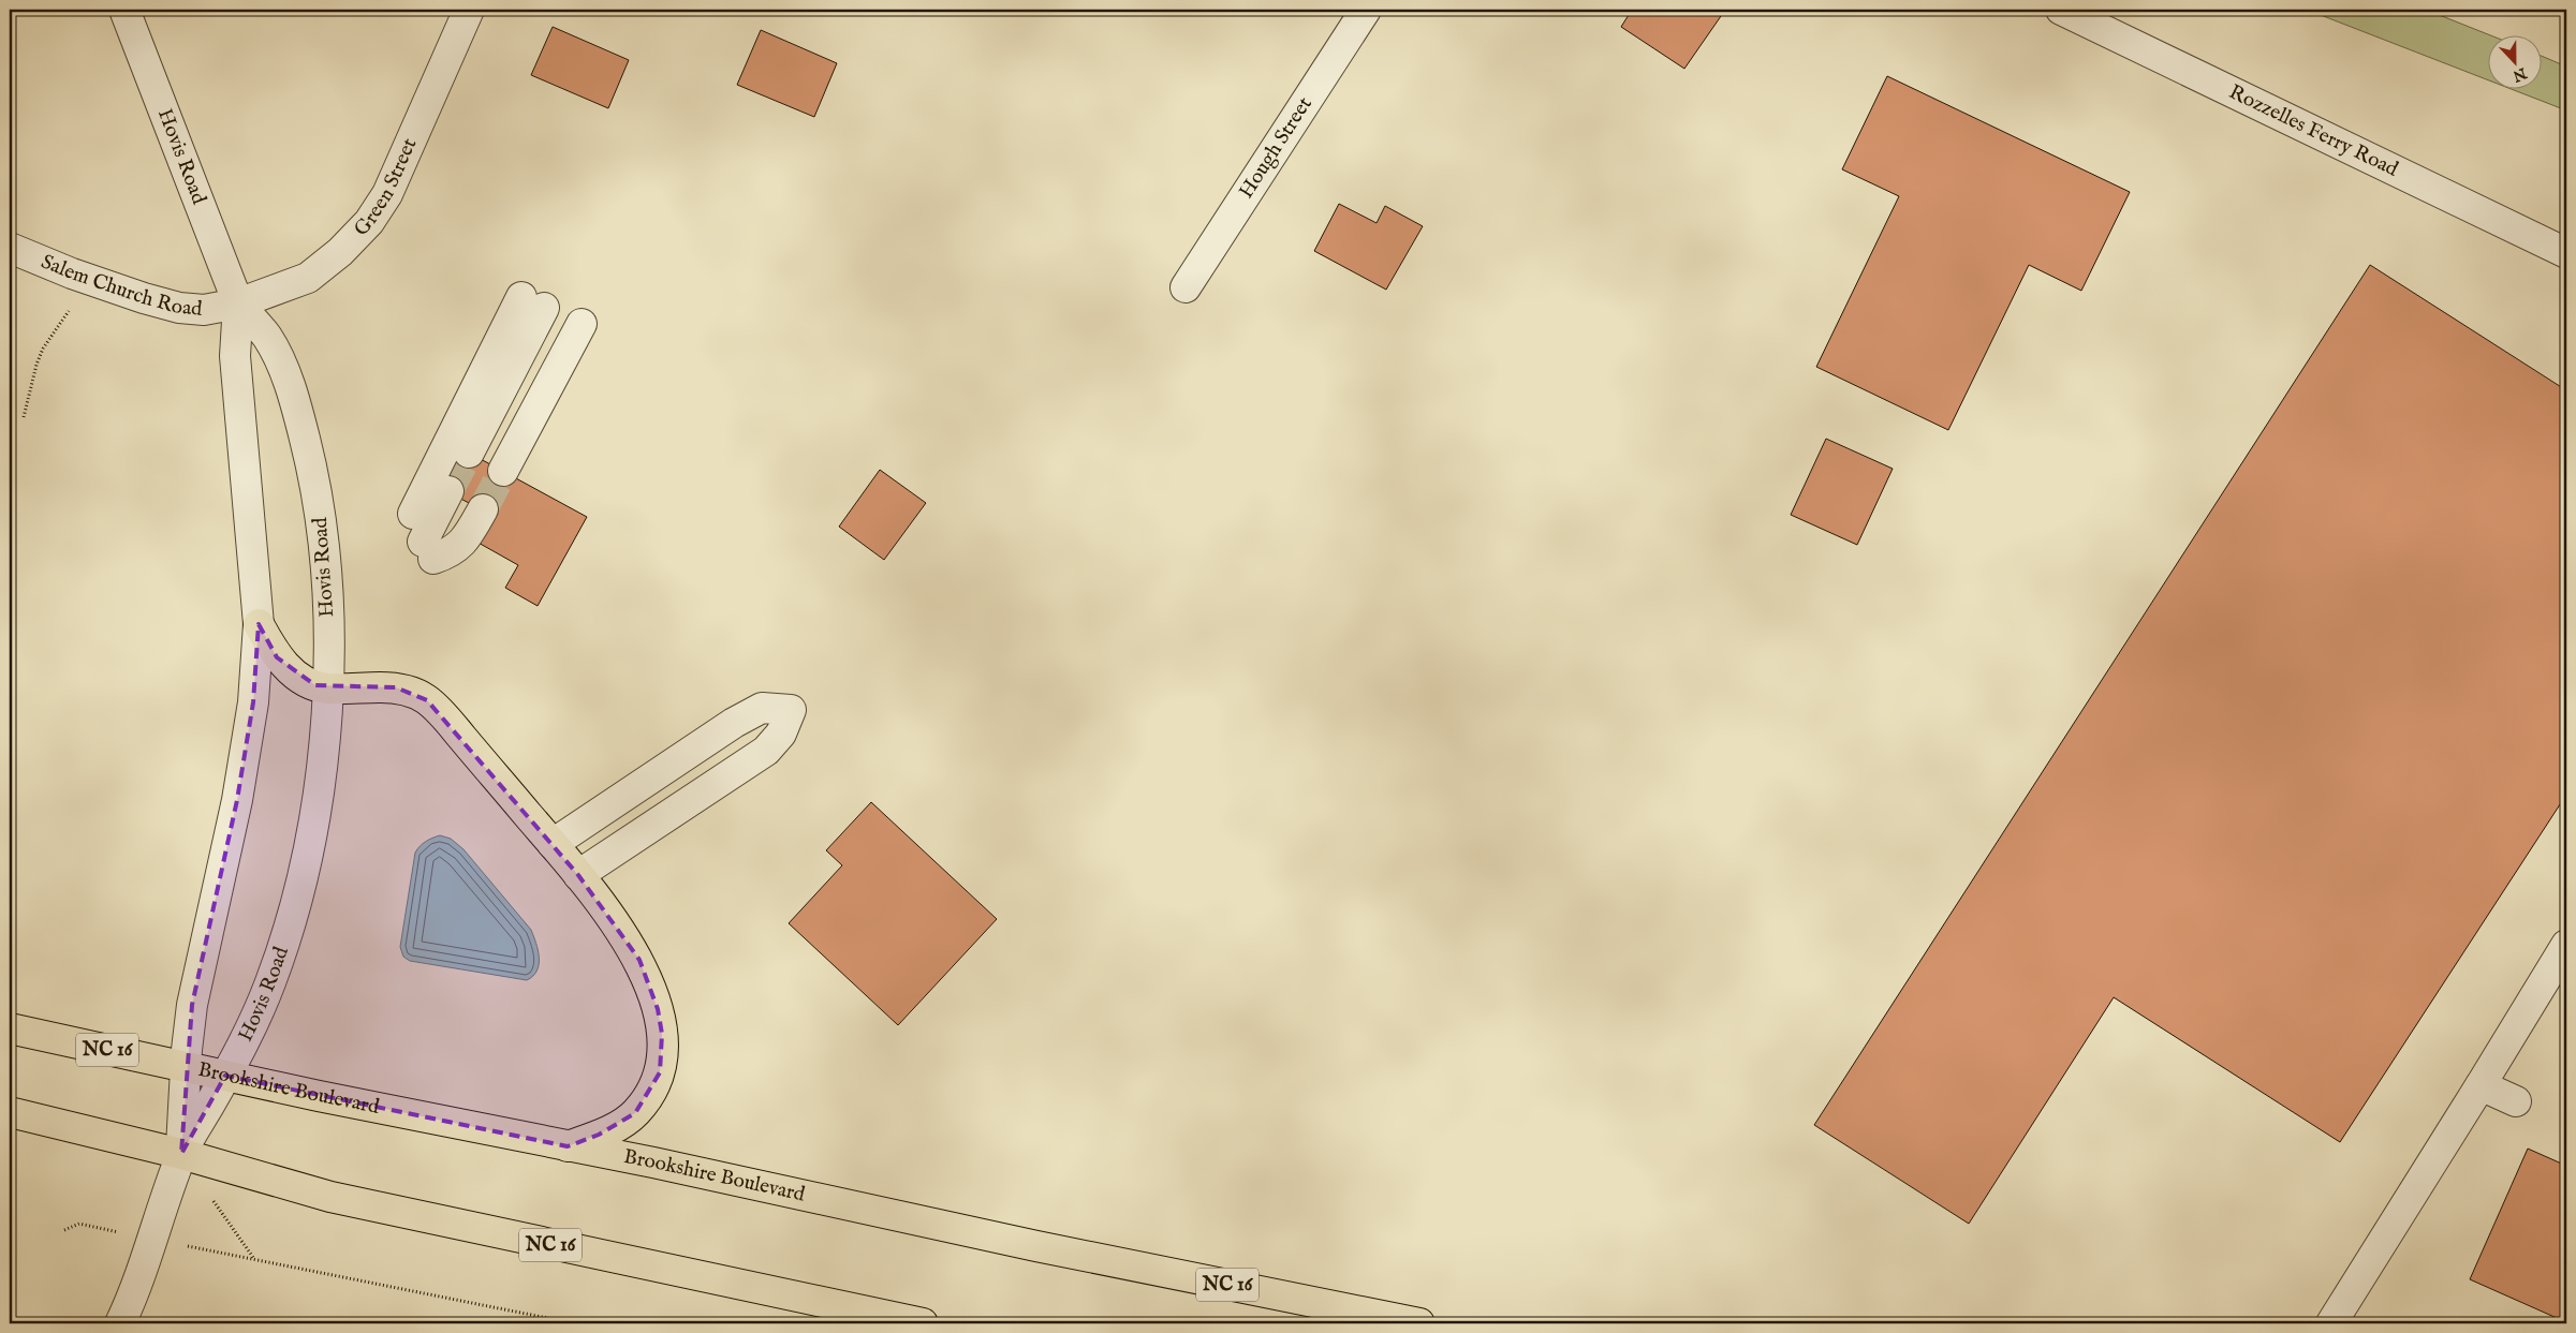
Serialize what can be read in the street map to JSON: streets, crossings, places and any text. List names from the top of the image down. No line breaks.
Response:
{"streets":{"highway":["NC 16","Brookshire Boulevard"],"street":["Rozzelles Ferry Road","Hough Street","Hovis Road","Green Street","Salem Church Road"]},"crossings":[["Hovis Road","Green Street"],["Hovis Road","Salem Church Road"],["Hovis Road","NC 16"],["Hovis Road","Brookshire Boulevard"],["Green Street","Salem Church Road"]],"north":"bottom"}
